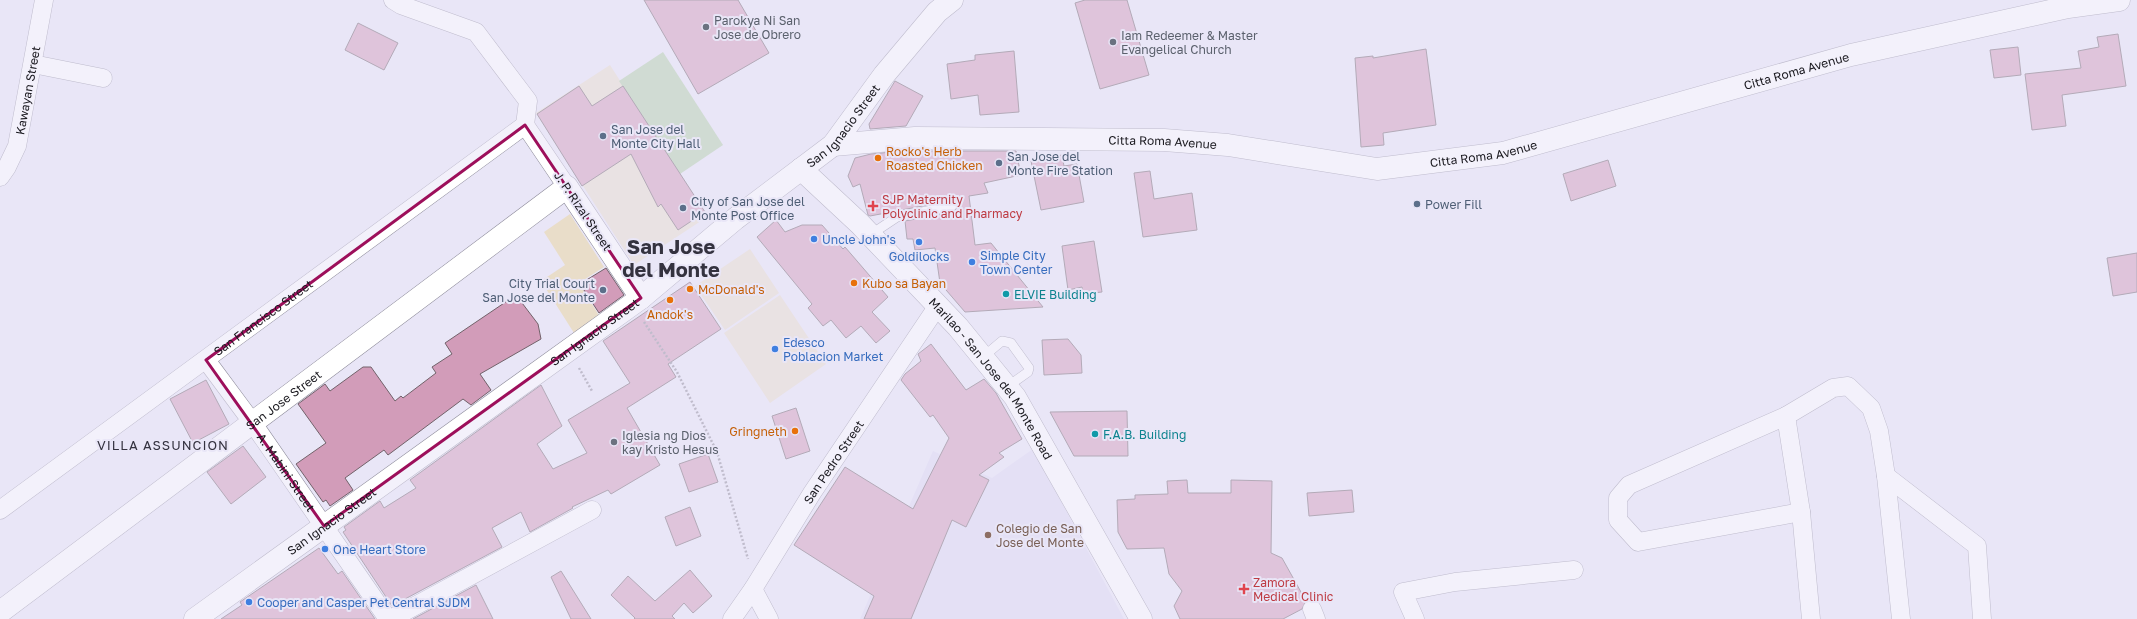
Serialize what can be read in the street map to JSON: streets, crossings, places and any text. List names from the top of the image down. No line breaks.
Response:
{"streets":{"main road":["Citta Roma Avenue","San Ignacio Street","J. P. Rizal Street","Marilao - San Jose del Monte Road","San Jose Street"],"street":["Kawayan Street","San Francisco Street","San Pedro Street","A. Mabini Street"]},"crossings":[["Citta Roma Avenue","San Ignacio Street"],["San Ignacio Street","J. P. Rizal Street"],["San Ignacio Street","Marilao - San Jose del Monte Road"],["San Ignacio Street","A. Mabini Street"],["J. P. Rizal Street","San Francisco Street"],["J. P. Rizal Street","San Jose Street"],["San Francisco Street","A. Mabini Street"],["Marilao - San Jose del Monte Road","San Pedro Street"],["San Jose Street","A. Mabini Street"]],"districts":["San Jose del Monte","VILLA ASSUNCION"],"places":{"other":["Parokya Ni San Jose de Obrero","Iam Redeemer & Master Evangelical Church","San Jose del Monte City Hall","Rocko's Herb Roasted Chicken","San Jose del Monte Fire Station","Power Fill","City of San Jose del Monte Post Office","Uncle John's","Goldilocks","Simple City Town Center","Kubo sa Bayan","McDonald's","City Trial Court San Jose del Monte","ELVIE Building","Andok's","Edesco Poblacion Market","Gringneth","F.A.B. Building","Iglesia ng Dios kay Kristo Hesus","Colegio de San Jose del Monte","One Heart Store","Cooper and Casper Pet Central SJDM"],"health":["SJP Maternity Polyclinic and Pharmacy","Zamora Medical Clinic"]}}
